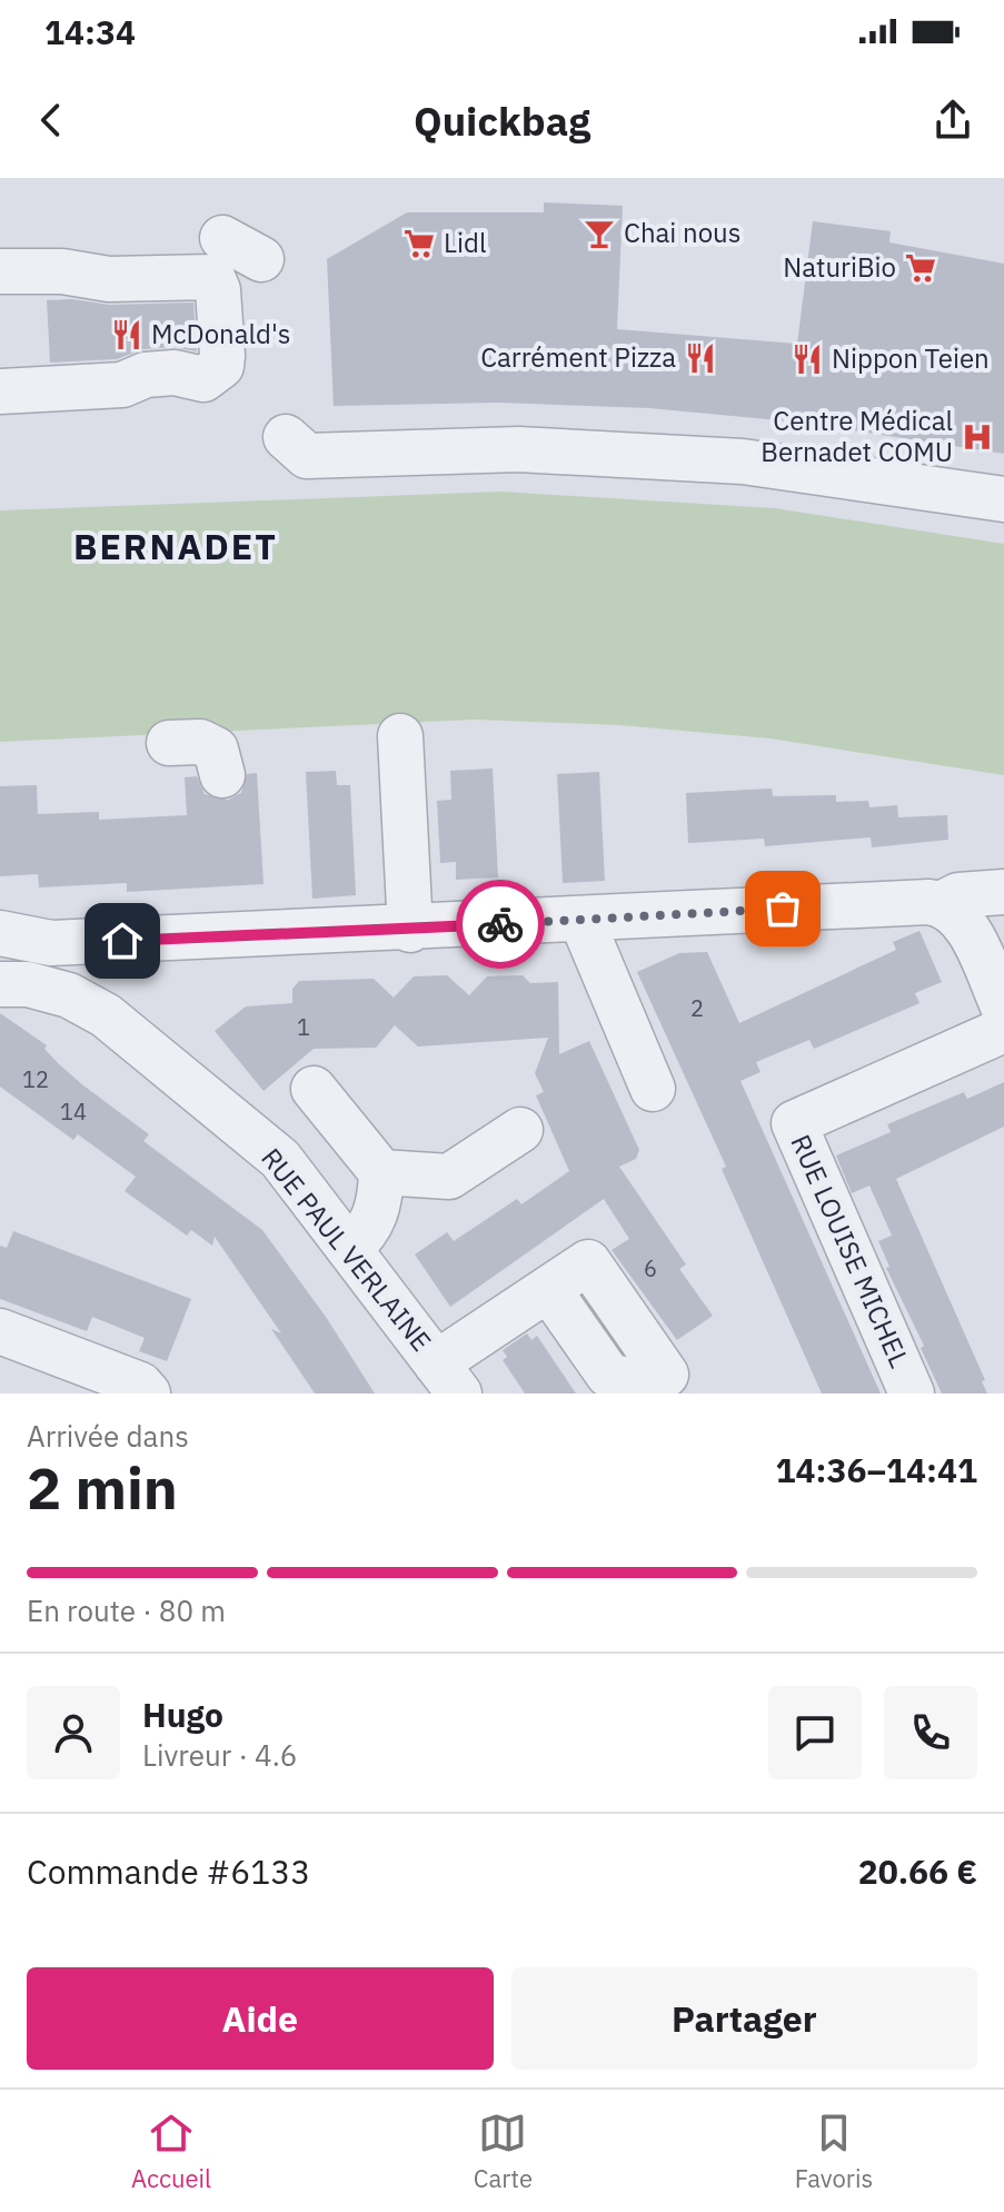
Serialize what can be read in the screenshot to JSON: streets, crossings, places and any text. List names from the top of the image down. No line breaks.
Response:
{"streets":{"street":["RUE PAUL VERLAINE","RUE LOUISE MICHEL"]},"districts":["BERNADET"],"places":{"bar":["Chai nous"],"supermarket":["Lidl","NaturiBio"],"restaurant":["McDonald's","Carrément Pizza","Nippon Teien"],"hospital":["Centre Médical Bernadet COMU"]},"house_numbers":["2","1","12","14","6"],"page":{"status":"14:34","header":"Quickbag","heading":["2 min","Arrivée dans","14:36–14:41"],"panel":["Hugo","Livreur · 4.6","Commande #6133","20.66 €"],"bar":"En route · 80 m","buttons":["Aide","Partager"],"tabs":["Accueil","Carte","Favoris"]}}
